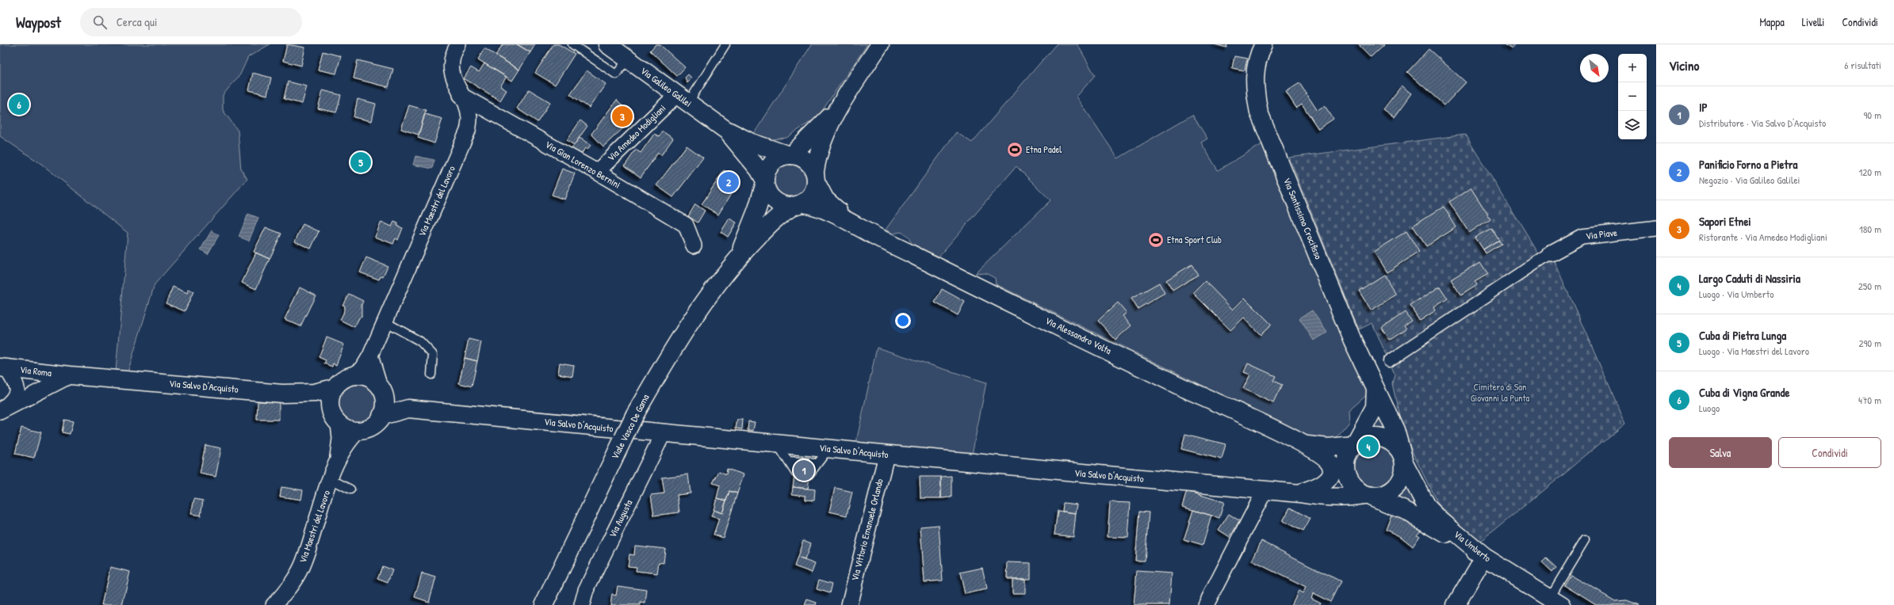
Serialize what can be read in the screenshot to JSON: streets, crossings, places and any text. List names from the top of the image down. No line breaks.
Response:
{"streets":{"street":["Via Galileo Galilei","Via Amedeo Modigliani","Via Gian Lorenzo Bernini","Via Maestri del Lavoro","Via Santissimo Crocifisso","Via Piave","Via Alessandro Volta","Via Roma","Via Salvo D'Acquisto","Viale Vasco De Gama","Via Augusta","Via Vittorio Emanuele Orlando","Via Umberto"]},"crossings":[["Via Galileo Galilei","Via Amedeo Modigliani"],["Via Amedeo Modigliani","Via Gian Lorenzo Bernini"],["Via Gian Lorenzo Bernini","Via Maestri del Lavoro"],["Via Santissimo Crocifisso","Via Salvo D'Acquisto"],["Via Santissimo Crocifisso","Via Umberto"],["Via Roma","Via Salvo D'Acquisto"],["Via Salvo D'Acquisto","Via Augusta"],["Via Salvo D'Acquisto","Via Vittorio Emanuele Orlando"],["Via Salvo D'Acquisto","Via Umberto"]],"parks":["Cimitero di San Giovanni la Punta"],"places":{"sports":["Etna Padel","Etna Sport Club"]},"north":"bottom right","page":{"header":"Waypost","search":"Cerca qui","nav":["Mappa","Livelli","Condividi"],"heading":["Vicino","6 risultati"],"map_buttons":["+","−"],"list":[{"mark":"1","name":"IP","note":"Distributore · Via Salvo D'Acquisto","value":"90 m"},{"mark":"2","name":"Panificio Forno a Pietra","note":"Negozio · Via Galileo Galilei","value":"120 m"},{"mark":"3","name":"Sapori Etnei","note":"Ristorante · Via Amedeo Modigliani","value":"180 m"},{"mark":"4","name":"Largo Caduti di Nassiria","note":"Luogo · Via Umberto","value":"250 m"},{"mark":"5","name":"Cuba di Pietra Lunga","note":"Luogo · Via Maestri del Lavoro","value":"290 m"},{"mark":"6","name":"Cuba di Vigna Grande","note":"Luogo","value":"470 m"}],"pins":["6","3","5","2","4","1"],"buttons":["Salva","Condividi"]}}
